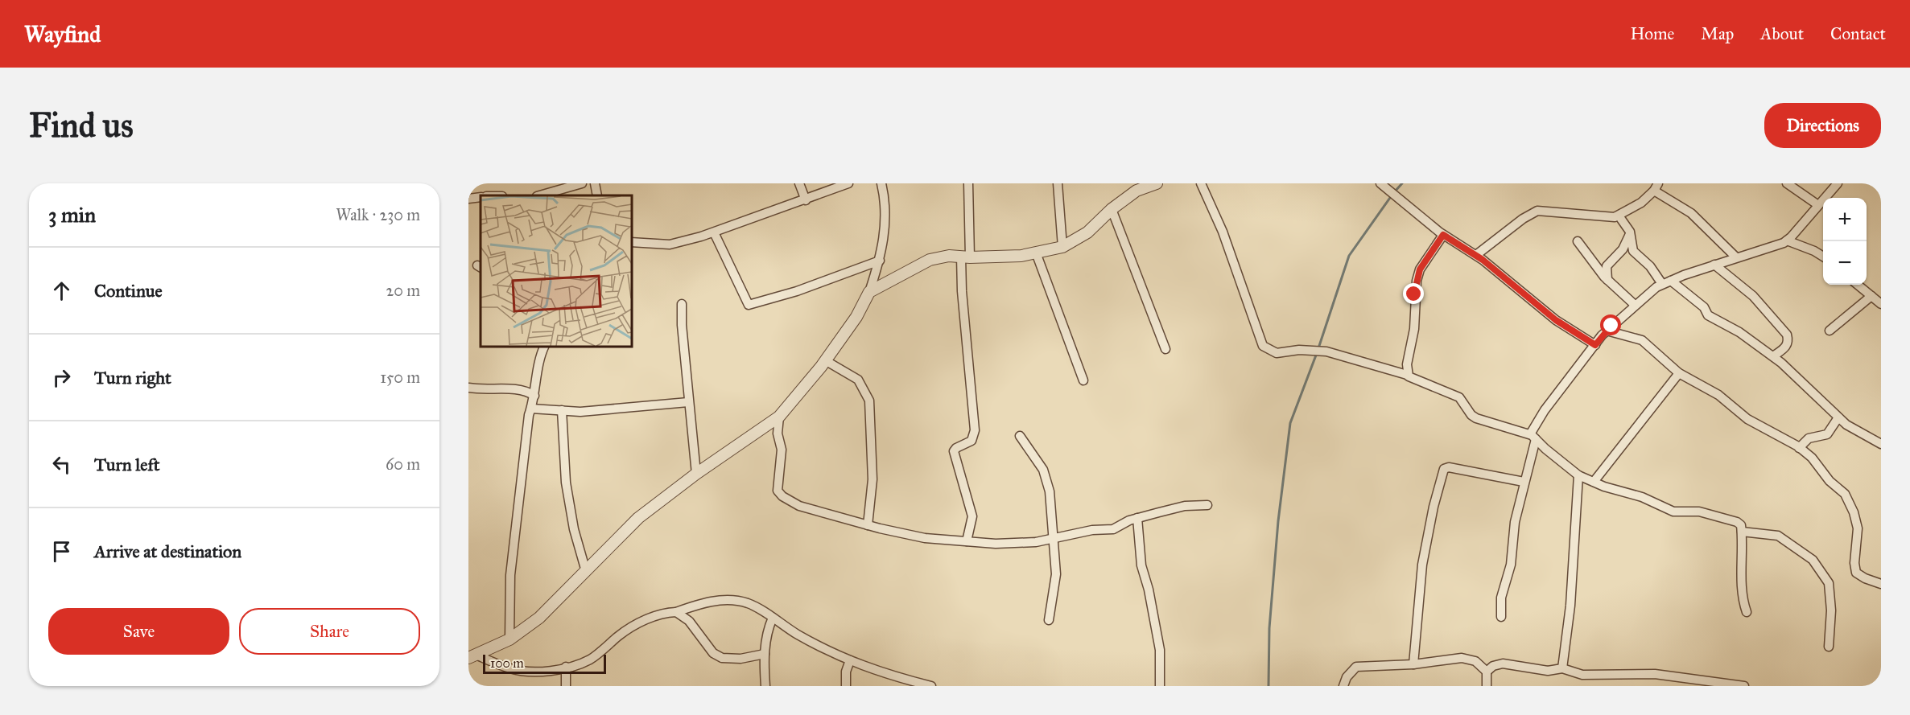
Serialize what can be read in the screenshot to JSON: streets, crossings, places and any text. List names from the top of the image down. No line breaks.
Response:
{"scale_bar":"100 m","page":{"header":"Wayfind","nav":["Home","Map","About","Contact"],"buttons":["Directions",["Save","Share"]],"title":"Find us","heading":["3 min","Walk · 230 m"],"map_buttons":["+","−"],"list":[["Continue","20 m"],["Turn right","150 m"],["Turn left","60 m"],"Arrive at destination"],"scale":"100 m"}}
